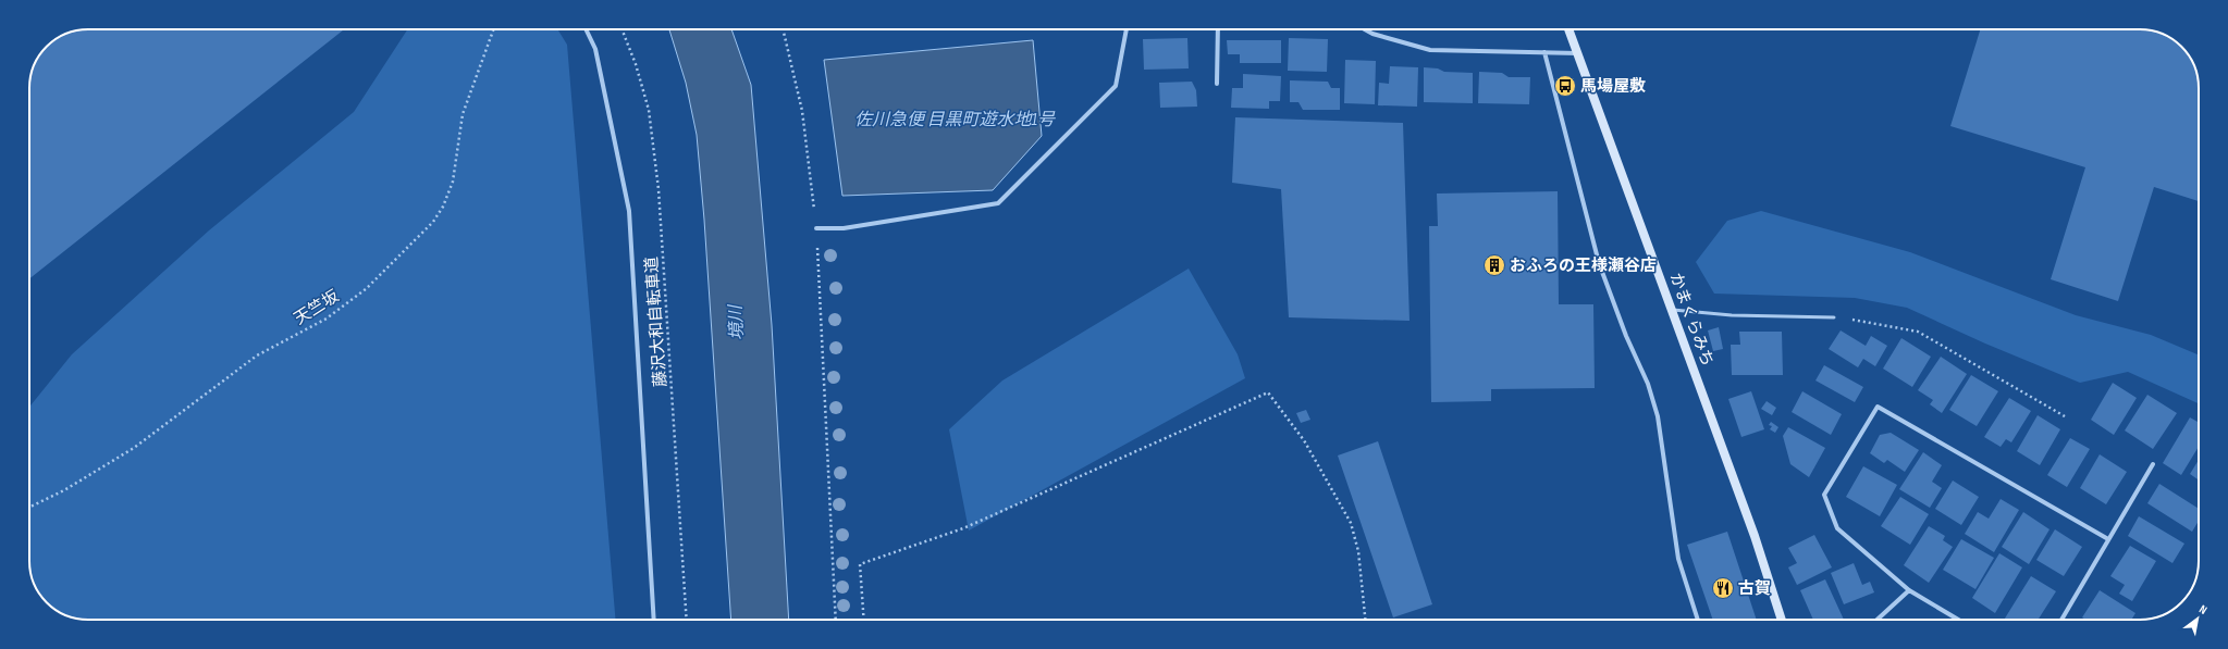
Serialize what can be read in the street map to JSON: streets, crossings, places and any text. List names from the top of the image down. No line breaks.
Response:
{"streets":{"main road":["かまくらみち"],"path":["天竺坂","藤沢大和自転車道"]},"water":["佐川急便 目黒町遊水地1号","境川"],"places":{"bus stop":["馬場屋敷"],"building":["おふろの王様瀬谷店"],"restaurant":["古賀"]},"north":"top right"}
